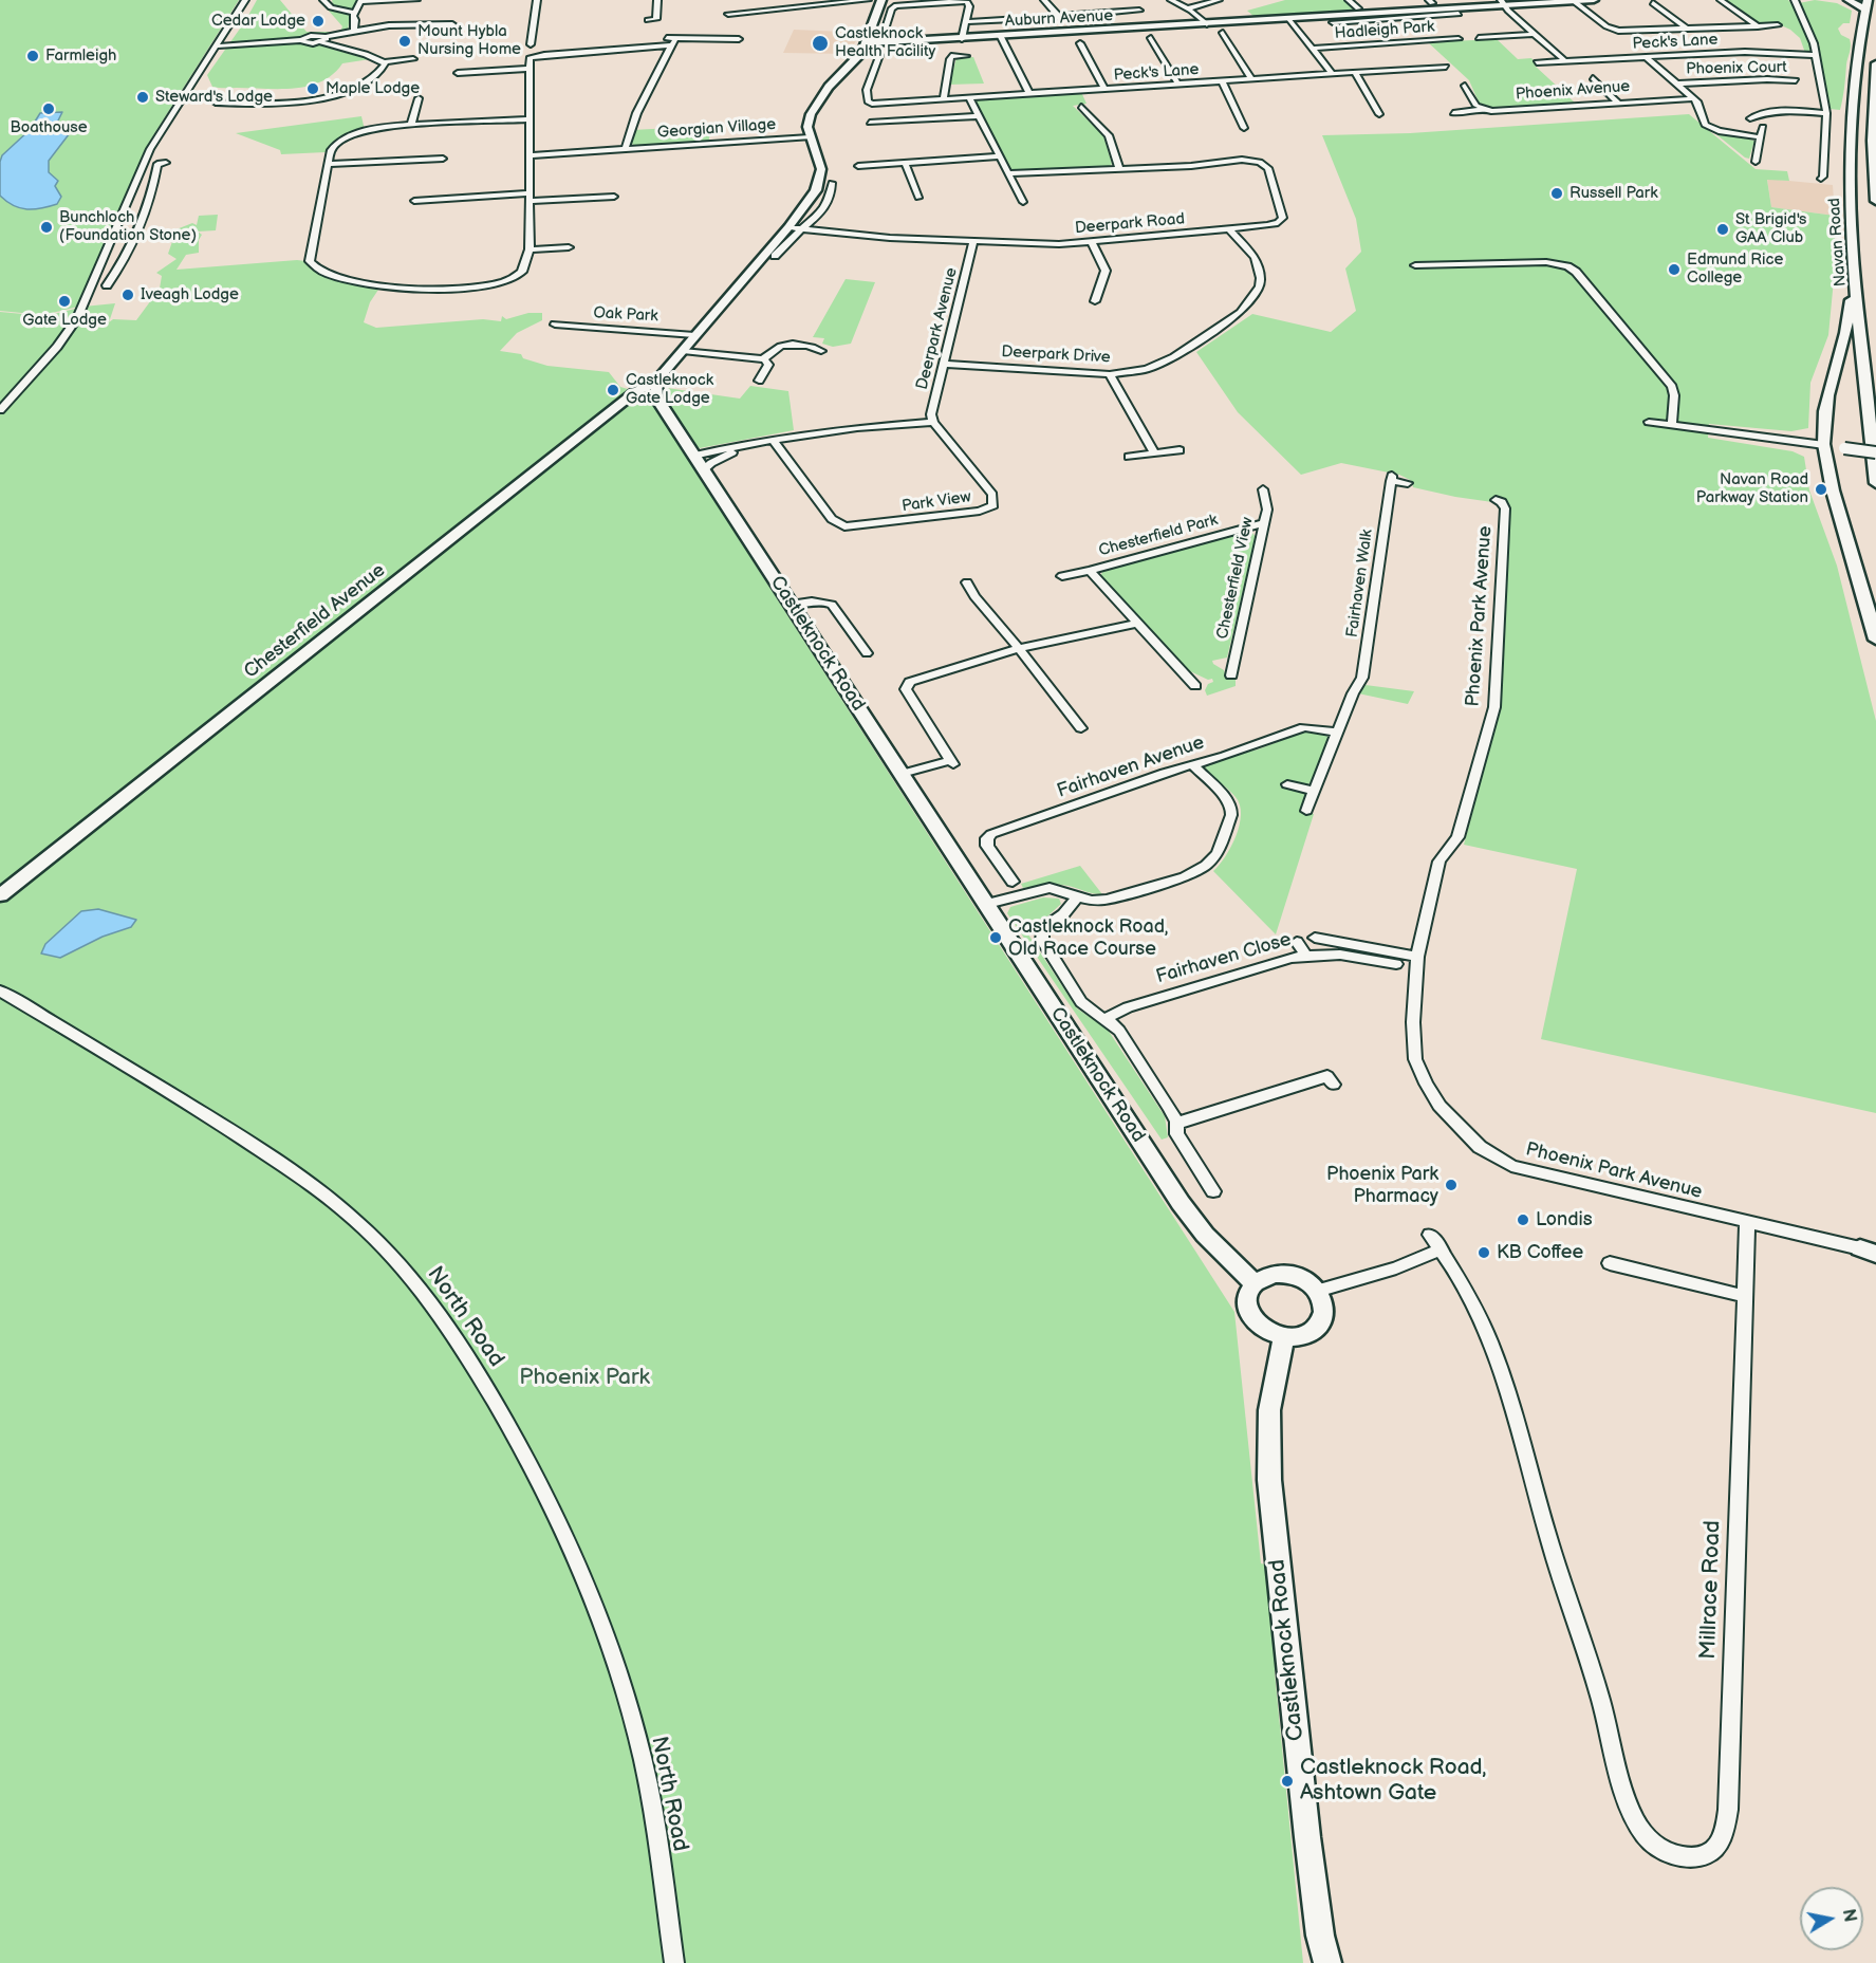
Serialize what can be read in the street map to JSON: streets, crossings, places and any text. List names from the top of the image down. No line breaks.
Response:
{"streets":{"main road":["Auburn Avenue","Navan Road","Chesterfield Avenue","Castleknock Road"],"street":["Hadleigh Park","Peck's Lane","Phoenix Court","Phoenix Avenue","Georgian Village","Deerpark Road","Oak Park","Deerpark Avenue","Deerpark Drive","Park View","Chesterfield Park","Chesterfield View","Fairhaven Walk","Phoenix Park Avenue","Fairhaven Avenue","Fairhaven Close","North Road","Millrace Road"]},"crossings":[["Deerpark Road","Deerpark Avenue"],["Deerpark Road","Deerpark Drive"],["Deerpark Avenue","Deerpark Drive"],["Deerpark Avenue","Park View"],["Chesterfield Park","Chesterfield View"],["Fairhaven Walk","Fairhaven Avenue"],["Phoenix Park Avenue","Millrace Road"],["Chesterfield Avenue","Castleknock Road"]],"parks":["Phoenix Park"],"places":["Cedar Lodge","Mount Hybla Nursing Home","Castleknock Health Facility","Farmleigh","Maple Lodge","Steward's Lodge","Boathouse","Russell Park","Bunchloch (Foundation Stone)","St Brigid's GAA Club","Edmund Rice College","Iveagh Lodge","Gate Lodge","Castleknock Gate Lodge","Navan Road Parkway Station","Castleknock Road, Old Race Course","Phoenix Park Pharmacy","Londis","KB Coffee","Castleknock Road, Ashtown Gate"],"north":"right"}
